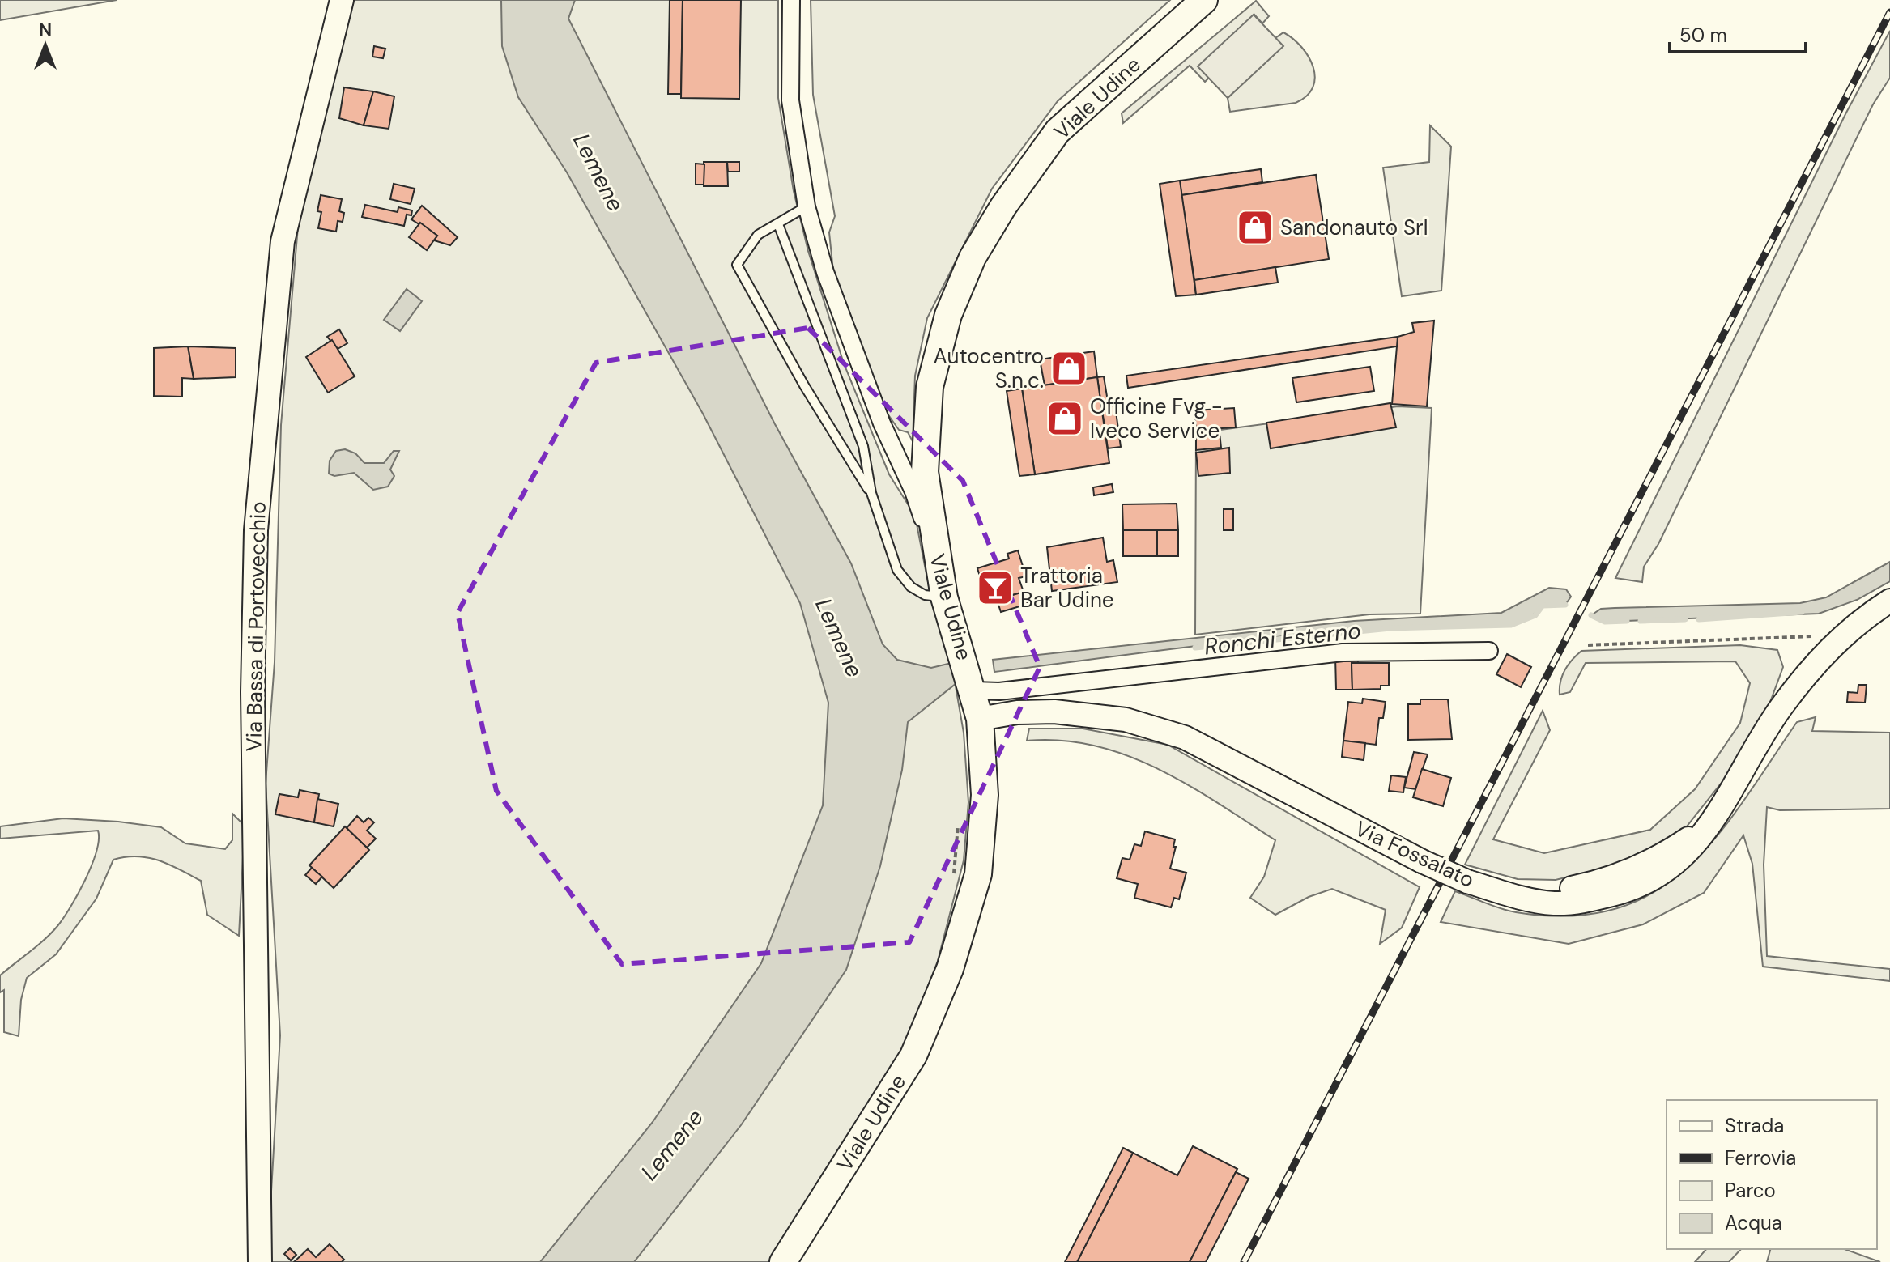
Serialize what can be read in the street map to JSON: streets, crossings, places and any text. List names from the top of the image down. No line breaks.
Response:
{"streets":{"main road":["Viale Udine"],"street":["Via Bassa di Portovecchio","Via Fossalato"]},"crossings":[["Viale Udine","Via Fossalato"]],"water":["Lemene","Ronchi Esterno"],"places":{"shop":["Sandonauto Srl","Autocentro S.n.c.","Officine Fvg - Iveco Service"],"bar":["Trattoria Bar Udine"]},"legend":["Strada","Ferrovia","Parco","Acqua"],"scale_bar":"50 m","north":"top"}
